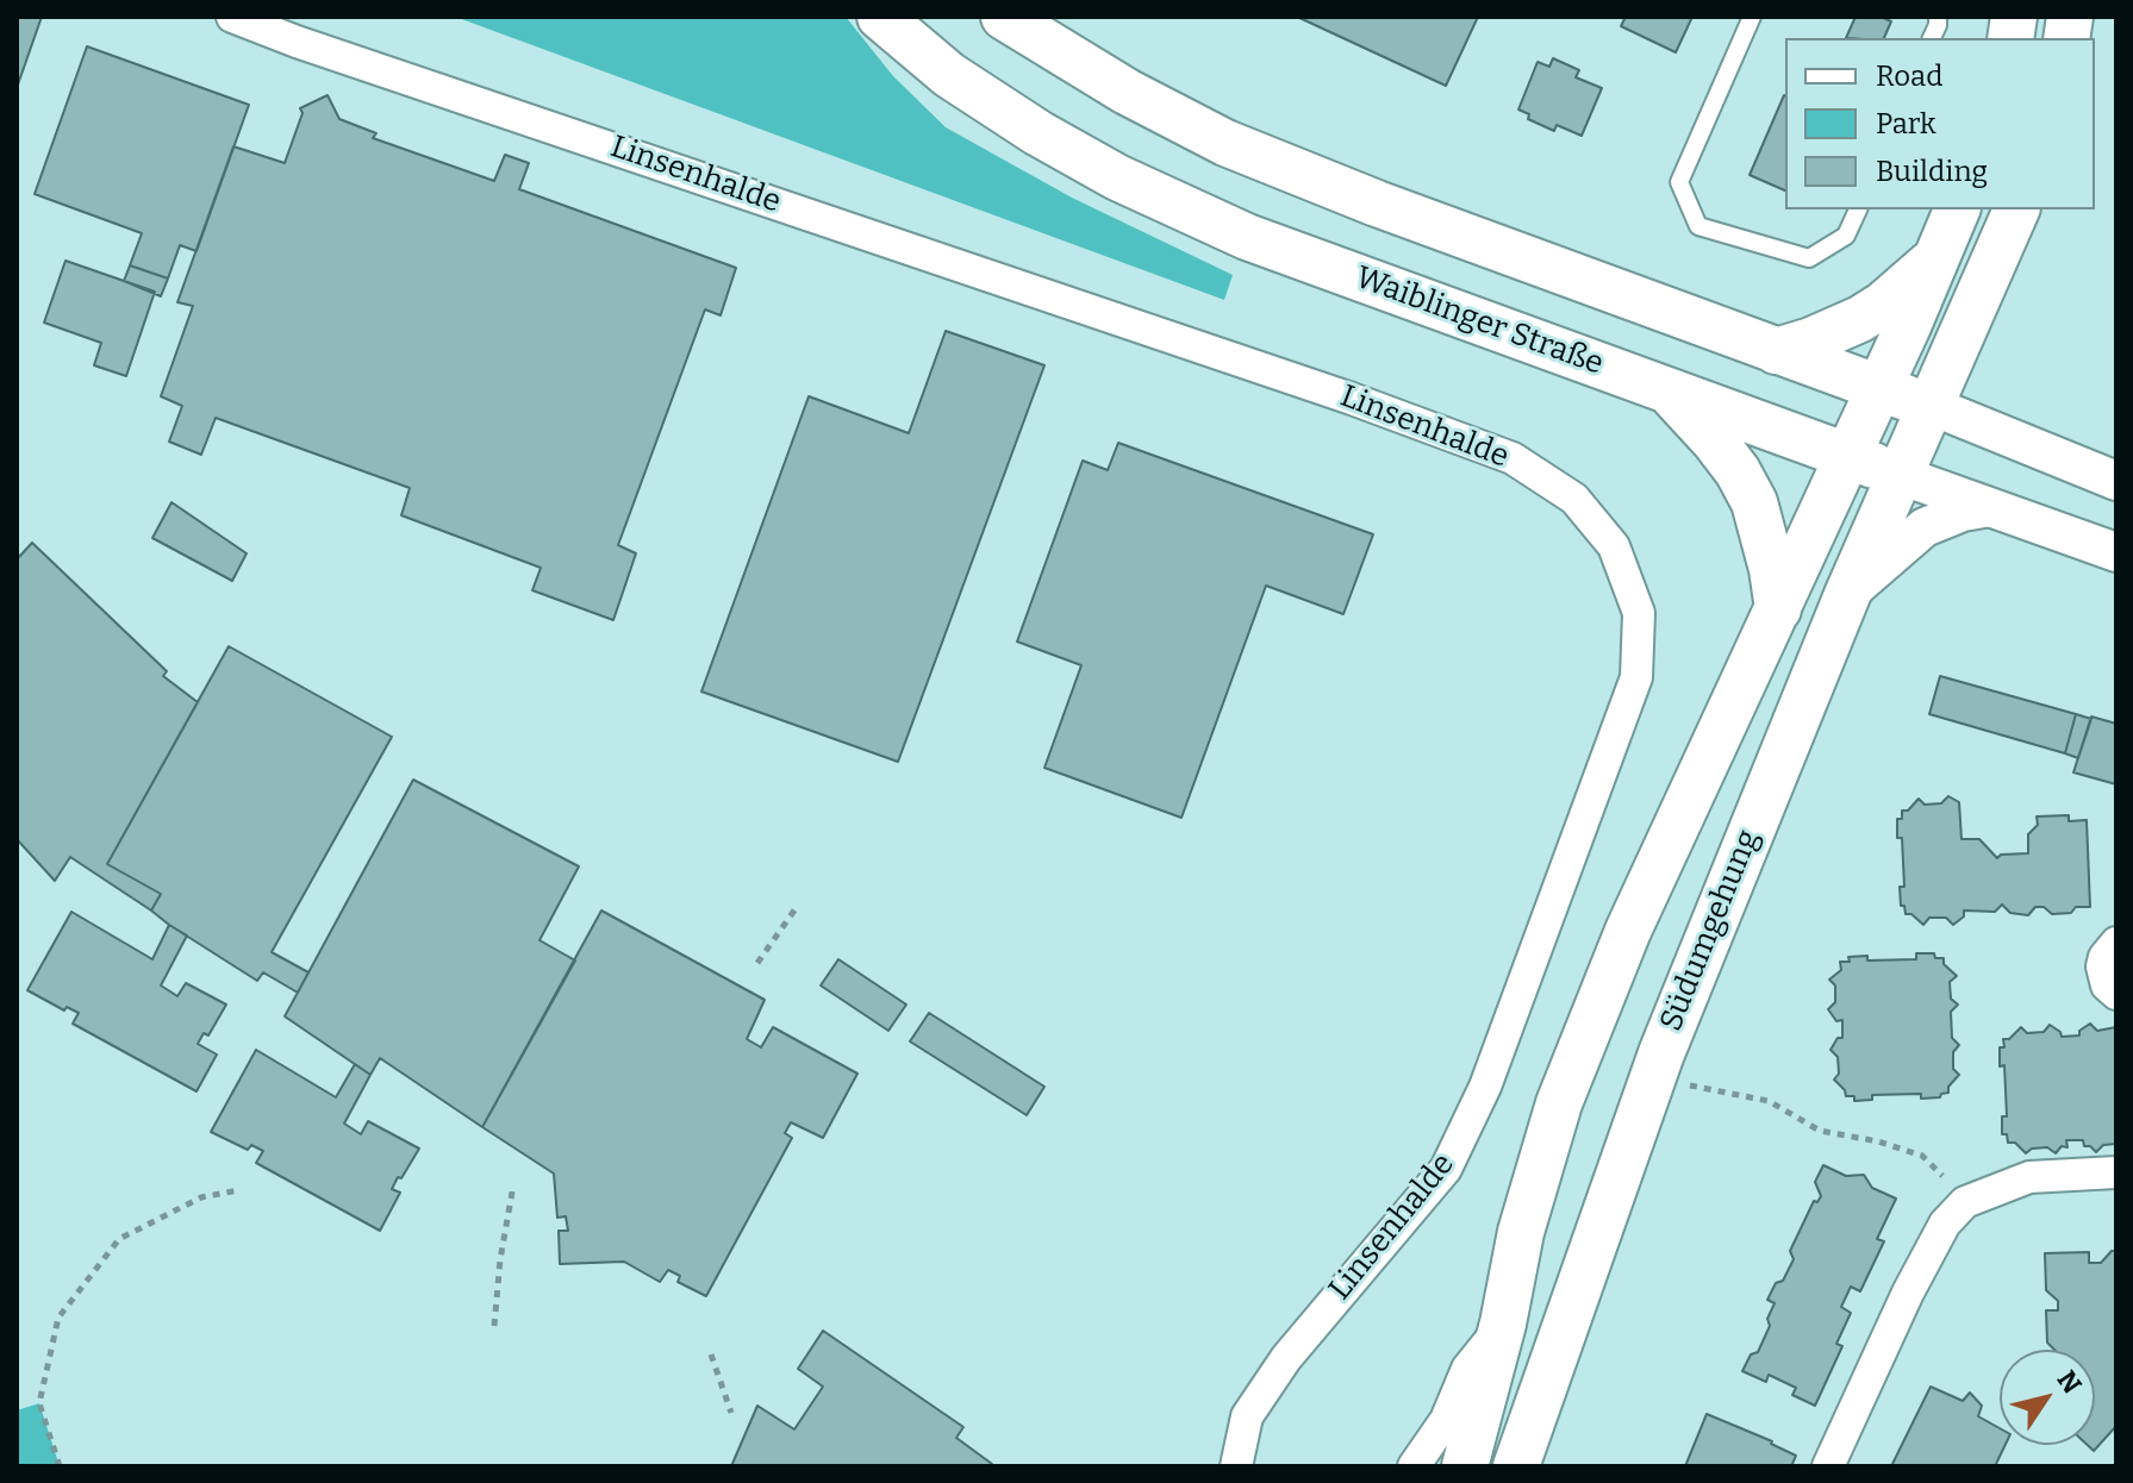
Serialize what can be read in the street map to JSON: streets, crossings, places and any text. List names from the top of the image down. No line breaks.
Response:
{"streets":{"main road":["Waiblinger Straße","Südumgehung"],"street":["Linsenhalde"]},"crossings":[["Waiblinger Straße","Südumgehung"]],"legend":["Road","Park","Building"],"north":"top right"}
